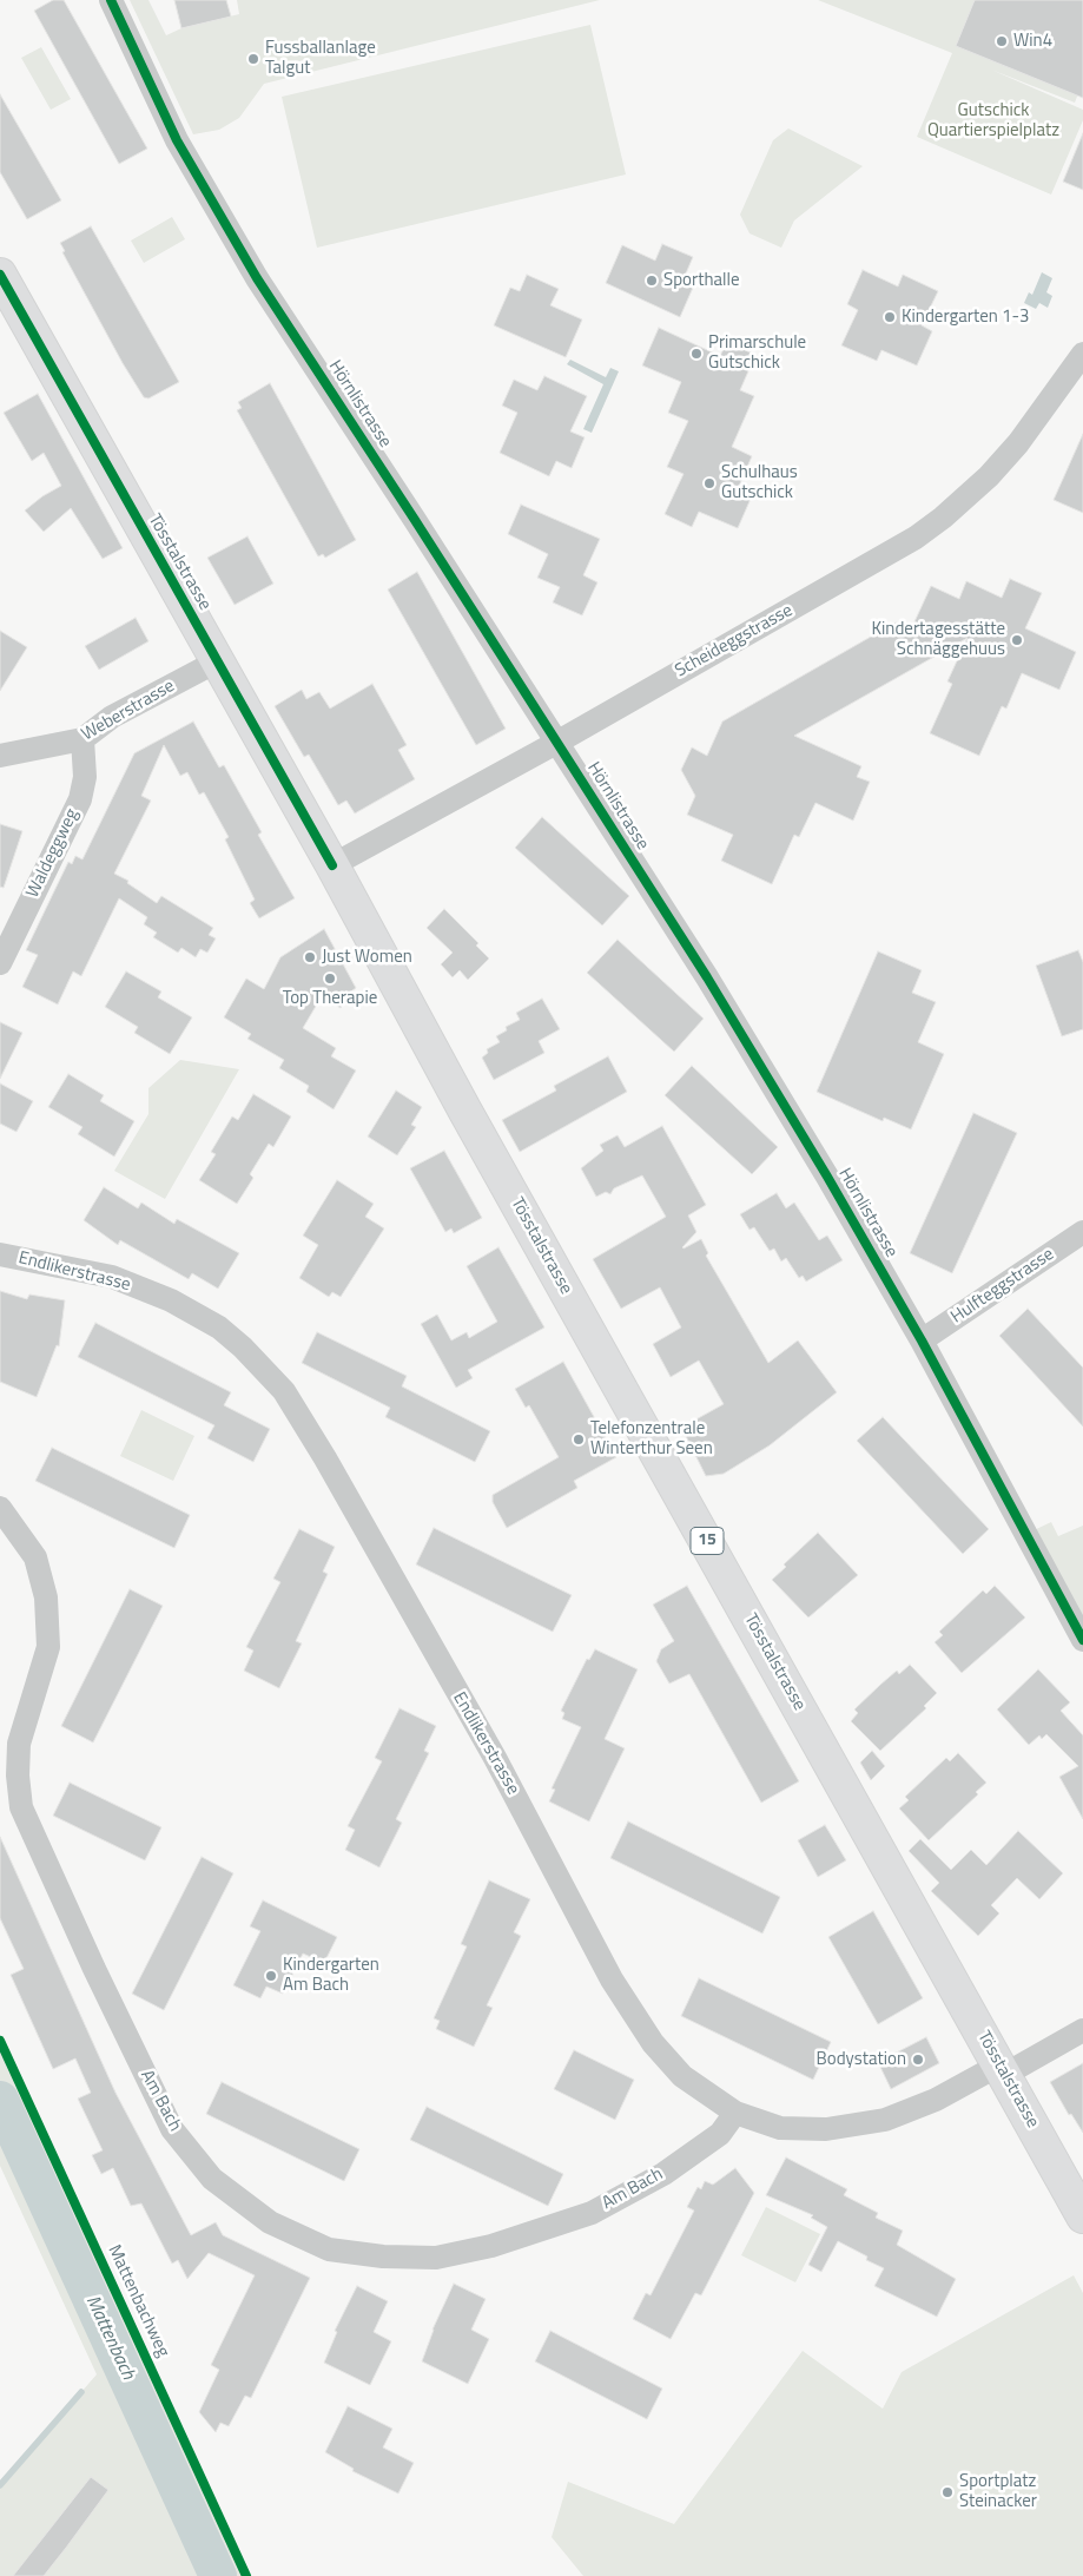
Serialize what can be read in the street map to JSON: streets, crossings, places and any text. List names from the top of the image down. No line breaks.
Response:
{"streets":{"main road":["Tösstalstrasse","15"],"street":["Hörnlistrasse","Scheideggstrasse","Weberstrasse","Waldeggweg","Endlikerstrasse","Hulfteggstrasse","Am Bach"],"cycle path":["Mattenbachweg"]},"crossings":[["Hörnlistrasse","Scheideggstrasse"],["Hörnlistrasse","Hulfteggstrasse"],["Tösstalstrasse","Scheideggstrasse"],["Tösstalstrasse","Weberstrasse"],["Tösstalstrasse","Endlikerstrasse"],["Weberstrasse","Waldeggweg"],["Endlikerstrasse","Am Bach"]],"water":["Mattenbach"],"parks":["Gutschick Quartierspielplatz"],"places":["Win4","Fussballanlage Talgut","Sporthalle","Kindergarten 1-3","Primarschule Gutschick","Schulhaus Gutschick","Kindertagesstätte Schnäggehuus","Just Women","Top Therapie","Telefonzentrale Winterthur Seen","Kindergarten Am Bach","Bodystation","Sportplatz Steinacker"]}
